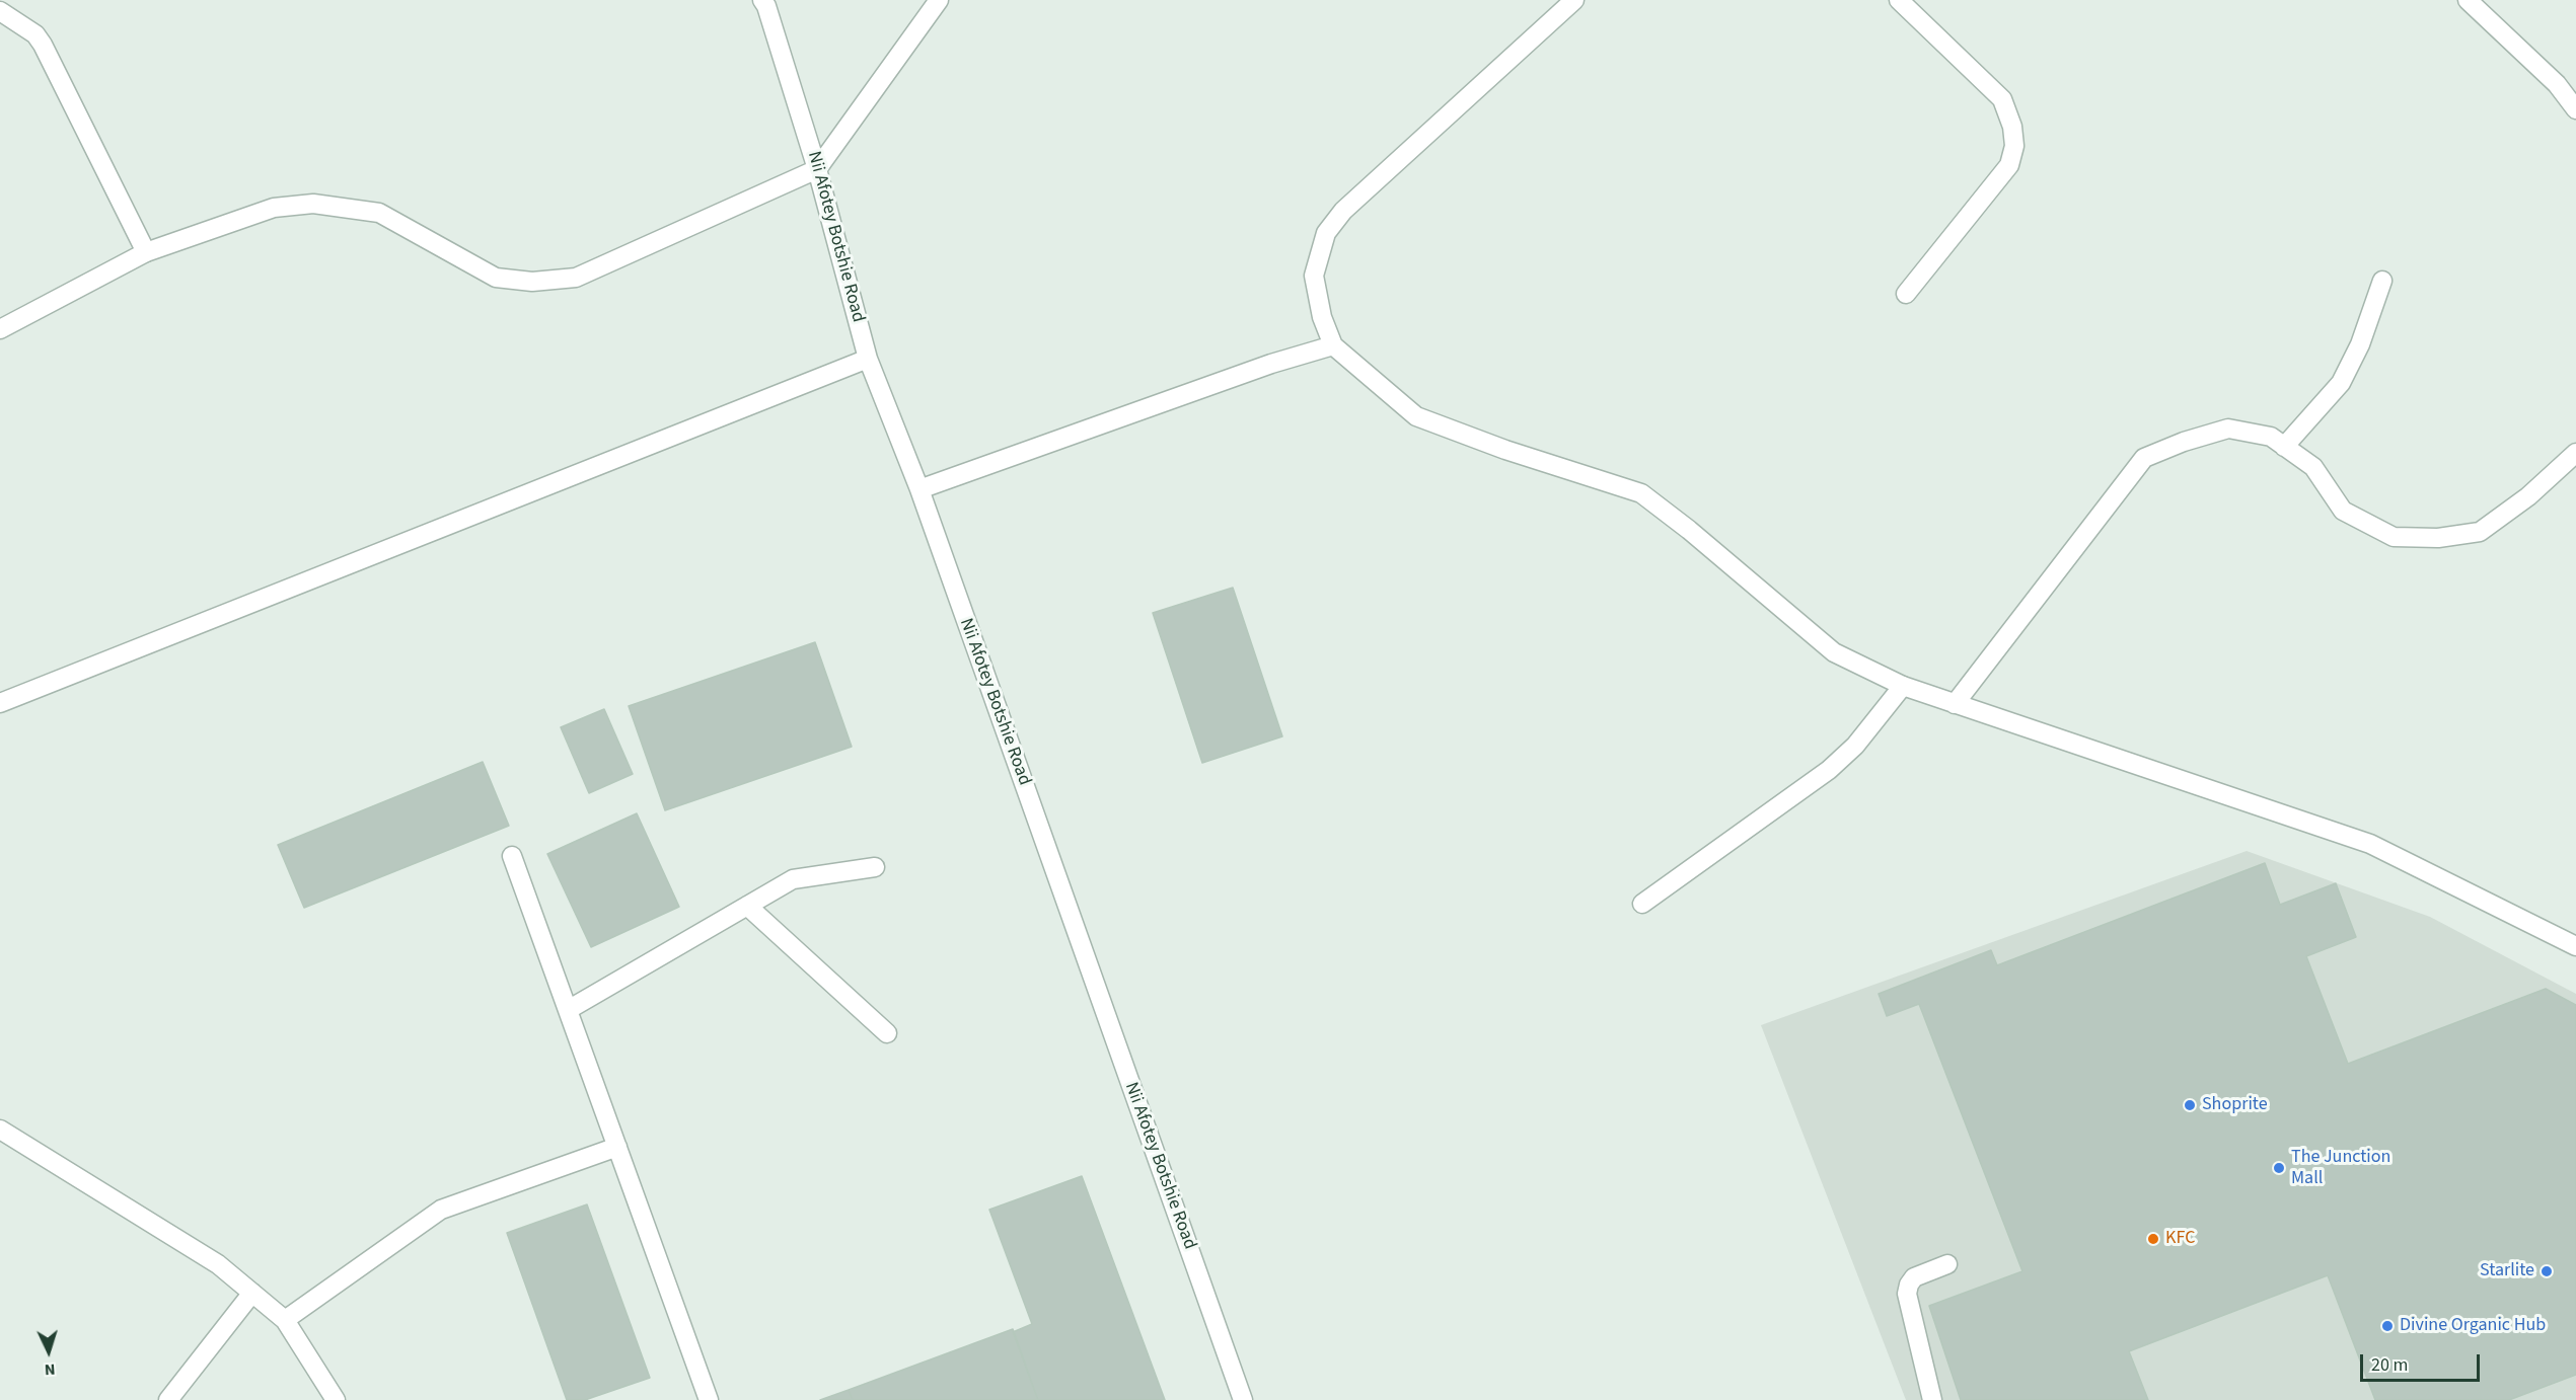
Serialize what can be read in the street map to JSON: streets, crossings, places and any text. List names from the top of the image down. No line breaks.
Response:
{"streets":{"street":["Nii Afotey Botshie Road"]},"places":["Shoprite","The Junction Mall","KFC","Starlite","Divine Organic Hub"],"scale_bar":"20 m","north":"bottom"}
